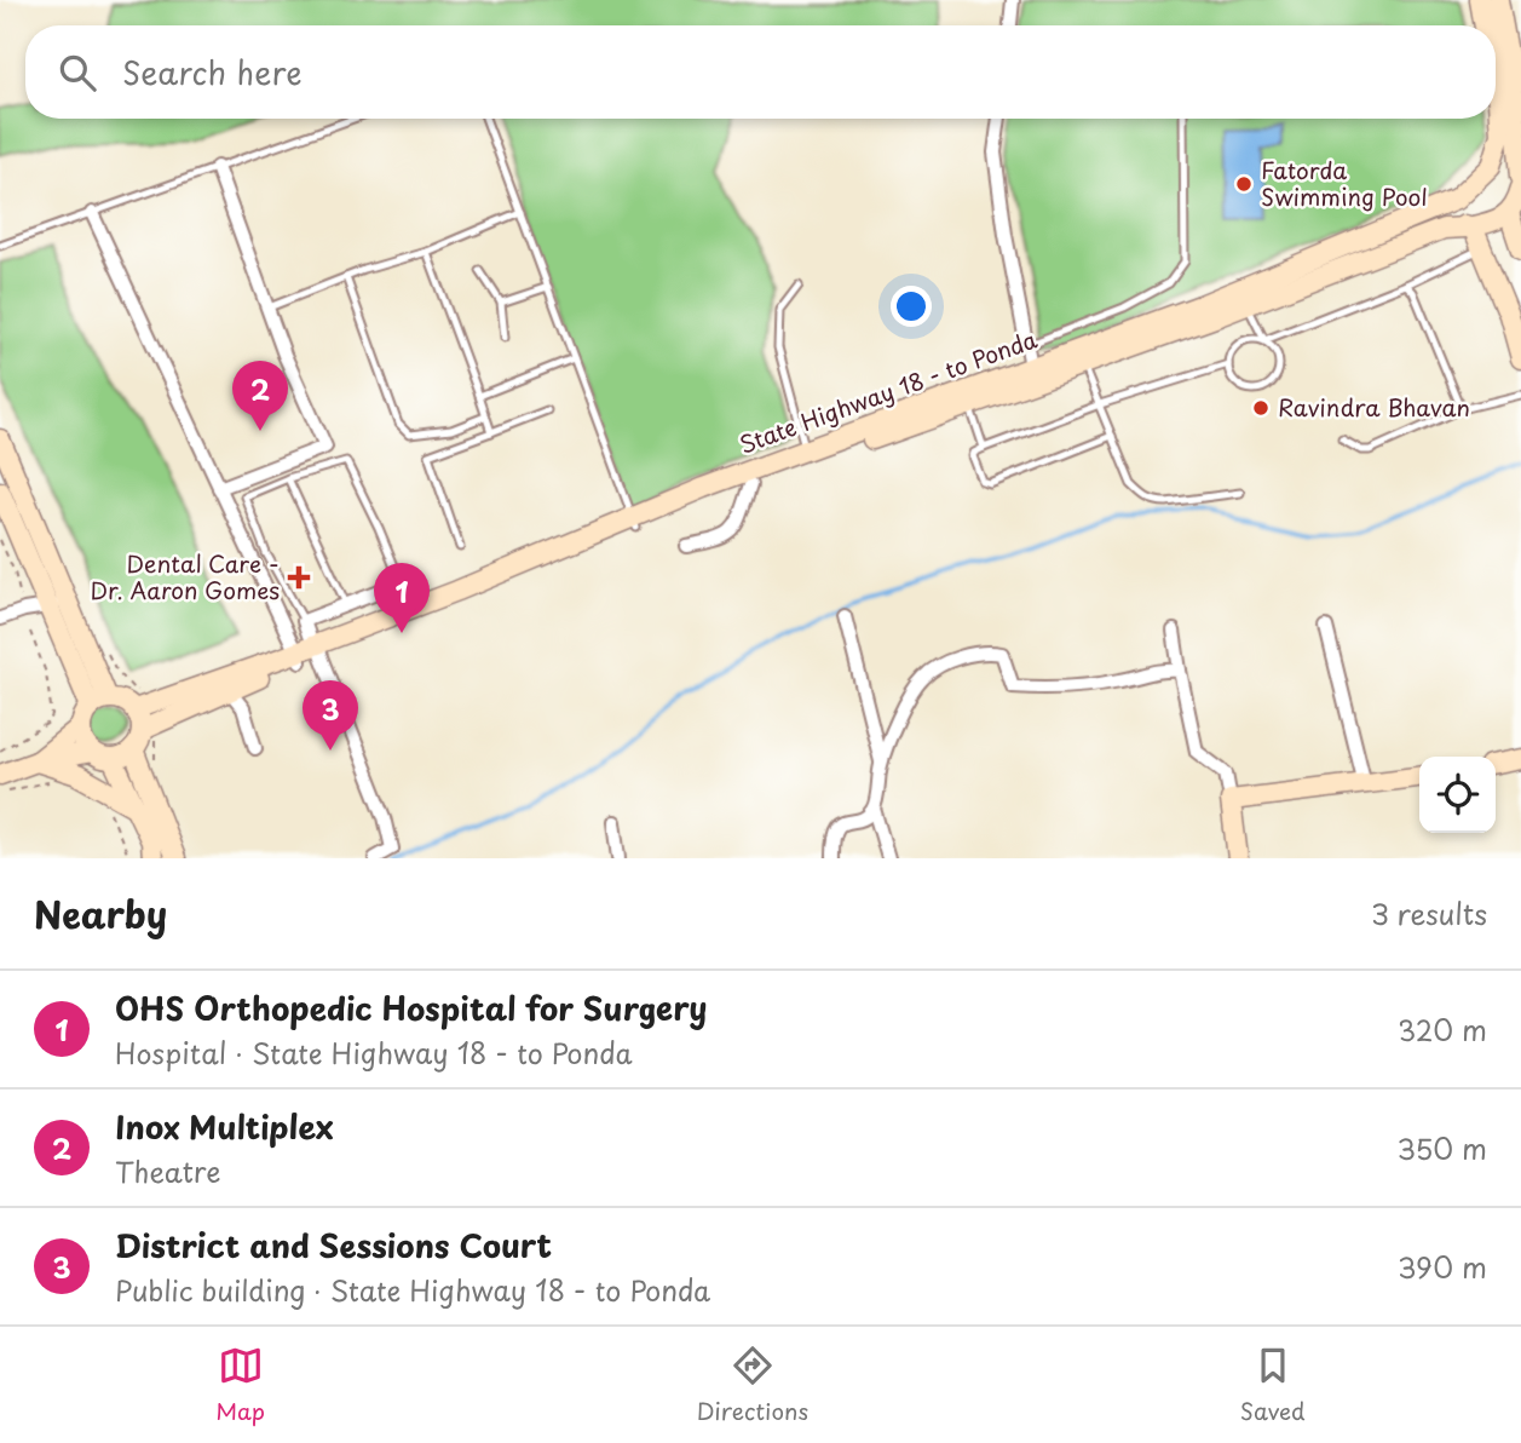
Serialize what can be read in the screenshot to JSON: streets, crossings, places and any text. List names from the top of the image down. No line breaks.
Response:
{"streets":{"main road":["State Highway 18 - to Ponda"]},"places":{"other":["Fatorda Swimming Pool","Ravindra Bhavan"],"health":["Dental Care - Dr. Aaron Gomes"]},"page":{"search":"Search here","pins":["2","1","3"],"heading":["Nearby","3 results"],"list":[{"mark":"1","name":"OHS Orthopedic Hospital for Surgery","note":"Hospital · State Highway 18 - to Ponda","value":"320 m"},{"mark":"2","name":"Inox Multiplex","note":"Theatre","value":"350 m"},{"mark":"3","name":"District and Sessions Court","note":"Public building · State Highway 18 - to Ponda","value":"390 m"}],"nav":["Map","Directions","Saved"]}}
